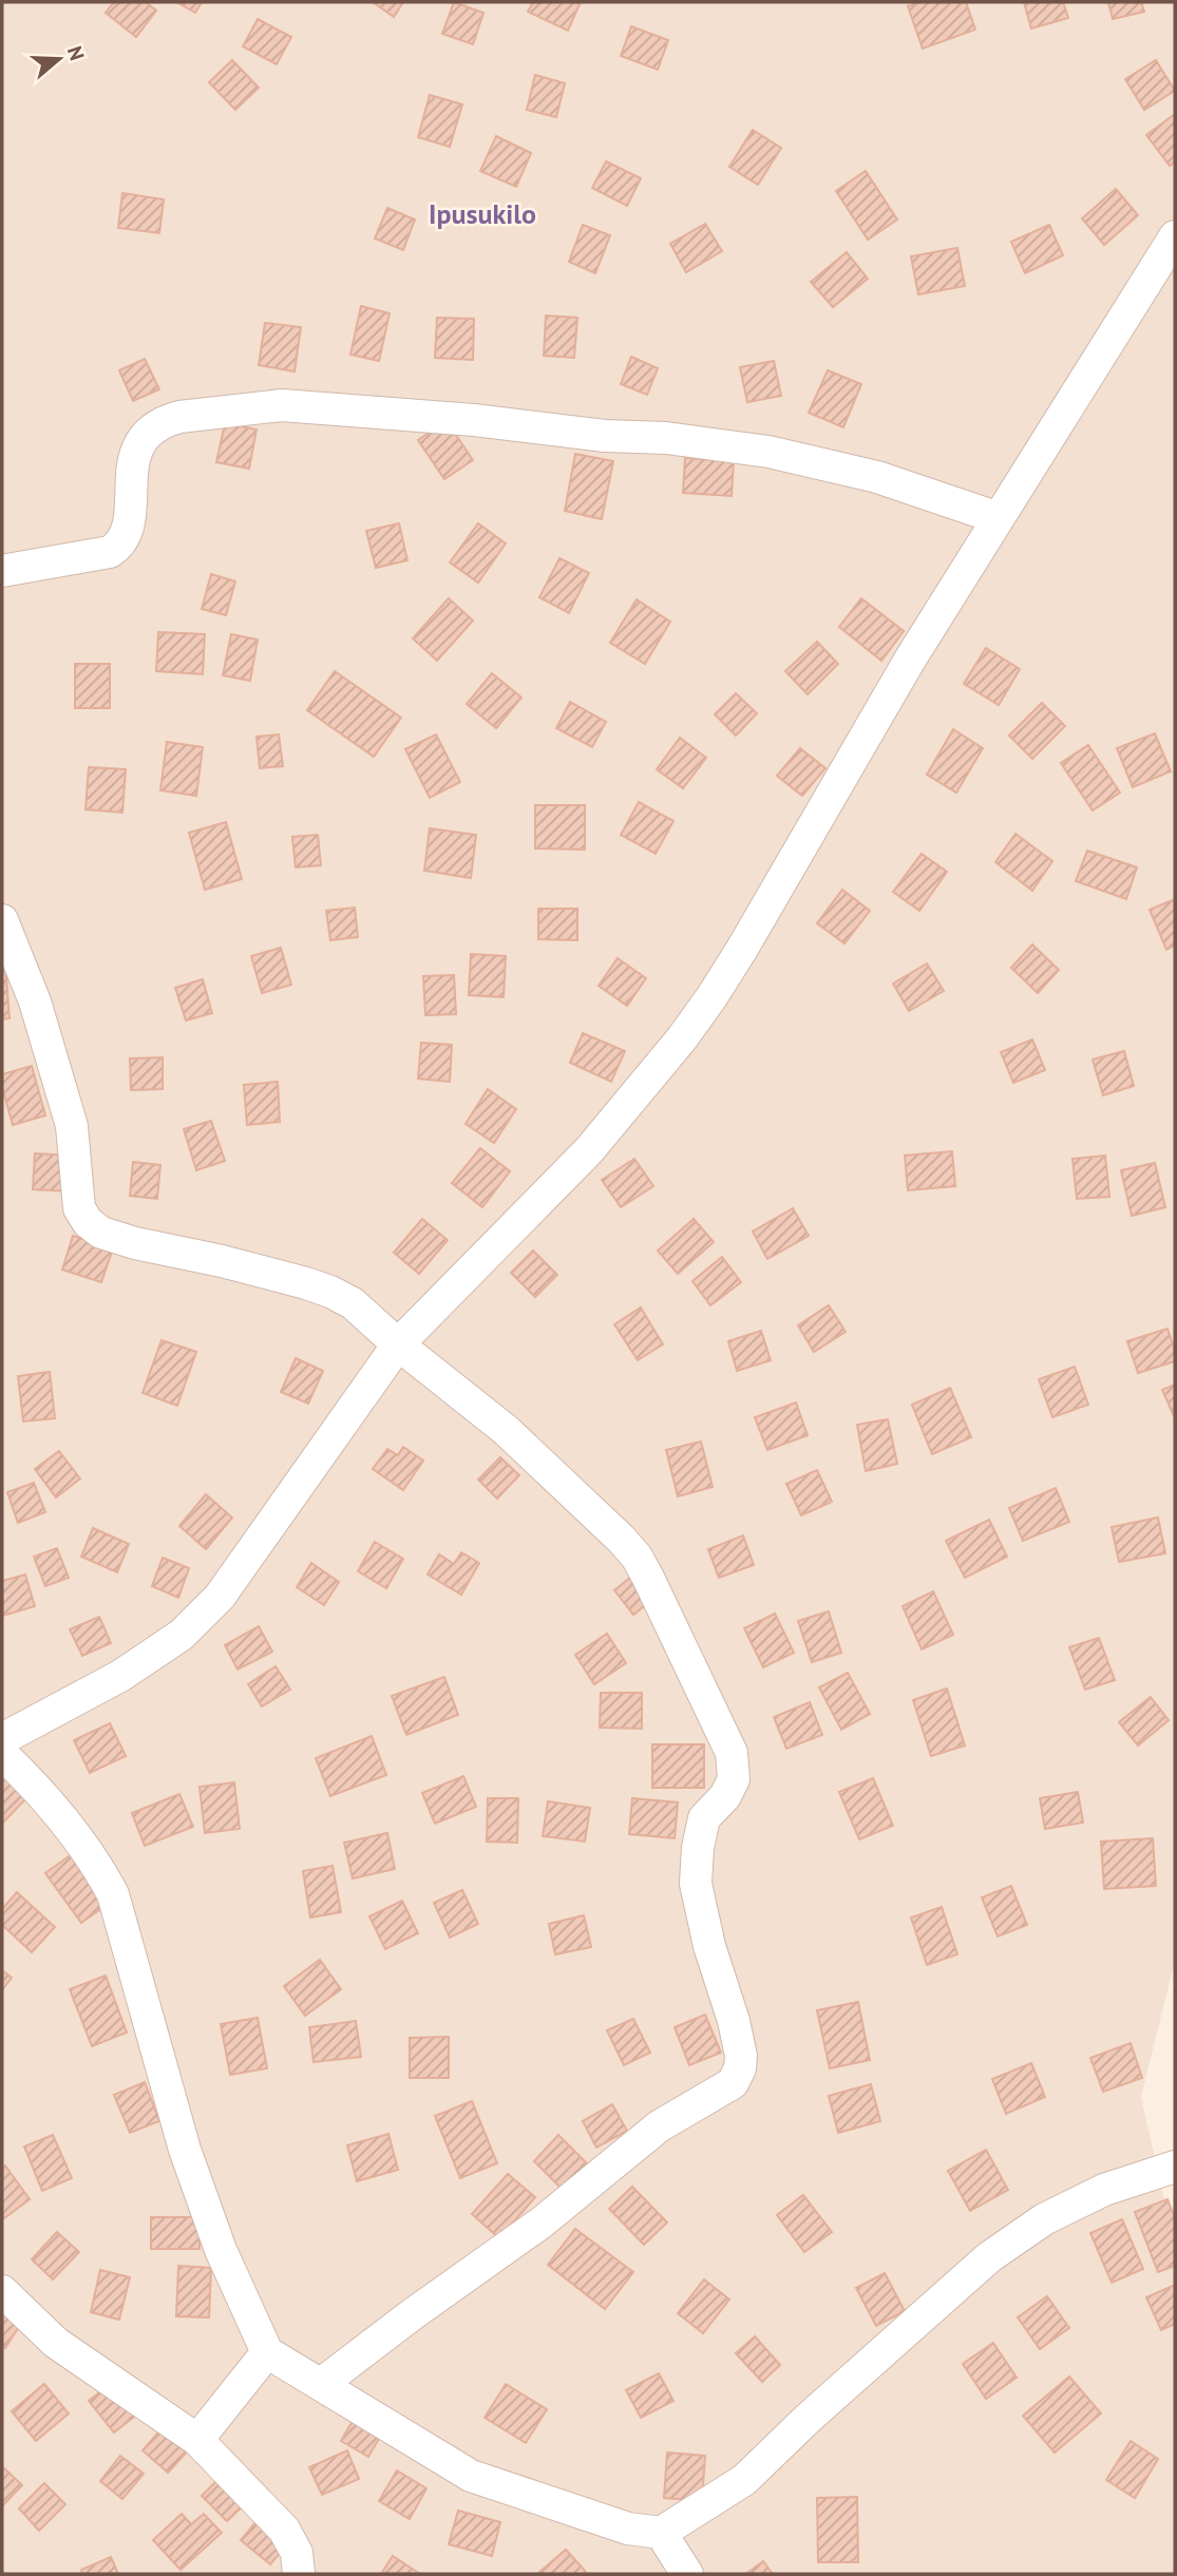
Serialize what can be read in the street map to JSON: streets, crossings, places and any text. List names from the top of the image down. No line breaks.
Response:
{"districts":["Ipusukilo"],"north":"right"}
